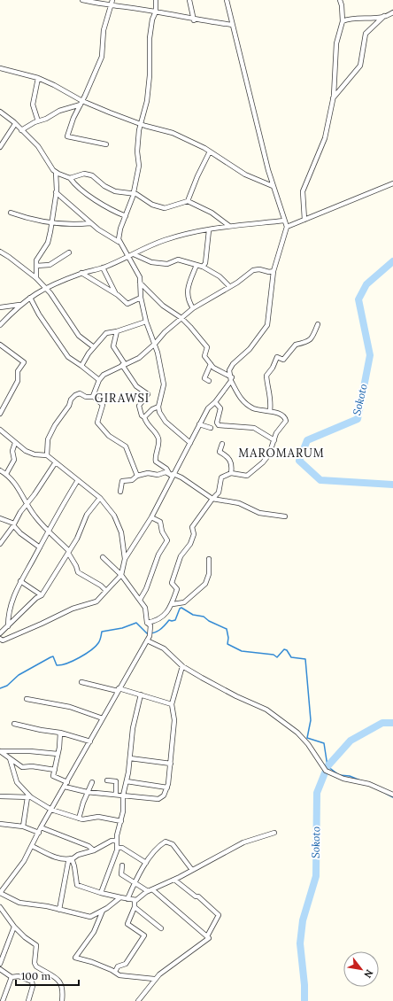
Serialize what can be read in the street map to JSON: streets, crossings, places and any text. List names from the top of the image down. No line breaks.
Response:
{"districts":["GIRAWSI","MAROMARUM"],"water":["Sokoto"],"scale_bar":"100 m","north":"bottom right"}
